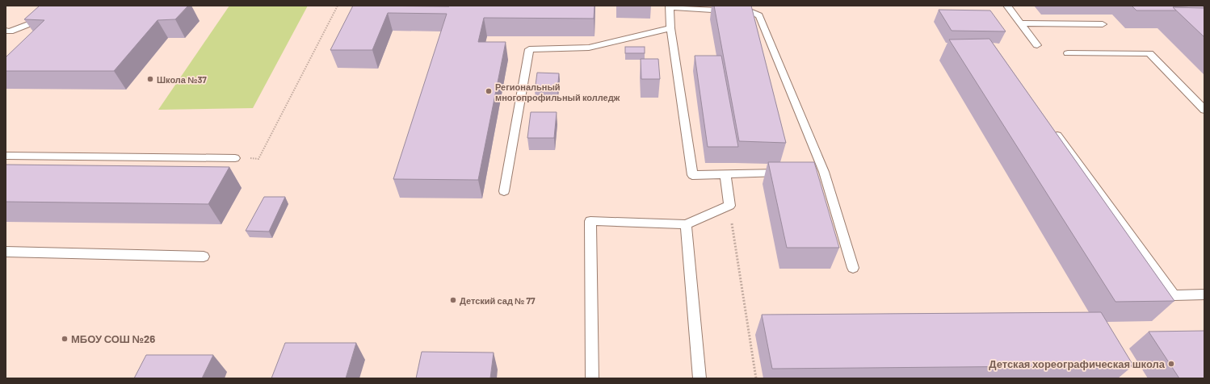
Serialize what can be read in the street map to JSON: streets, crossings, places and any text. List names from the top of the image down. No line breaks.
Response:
{"places":["Школа №37","Региональный многопрофильный колледж","Детский сад № 77","МБОУ СОШ №26","Детская хореографическая школа"]}
